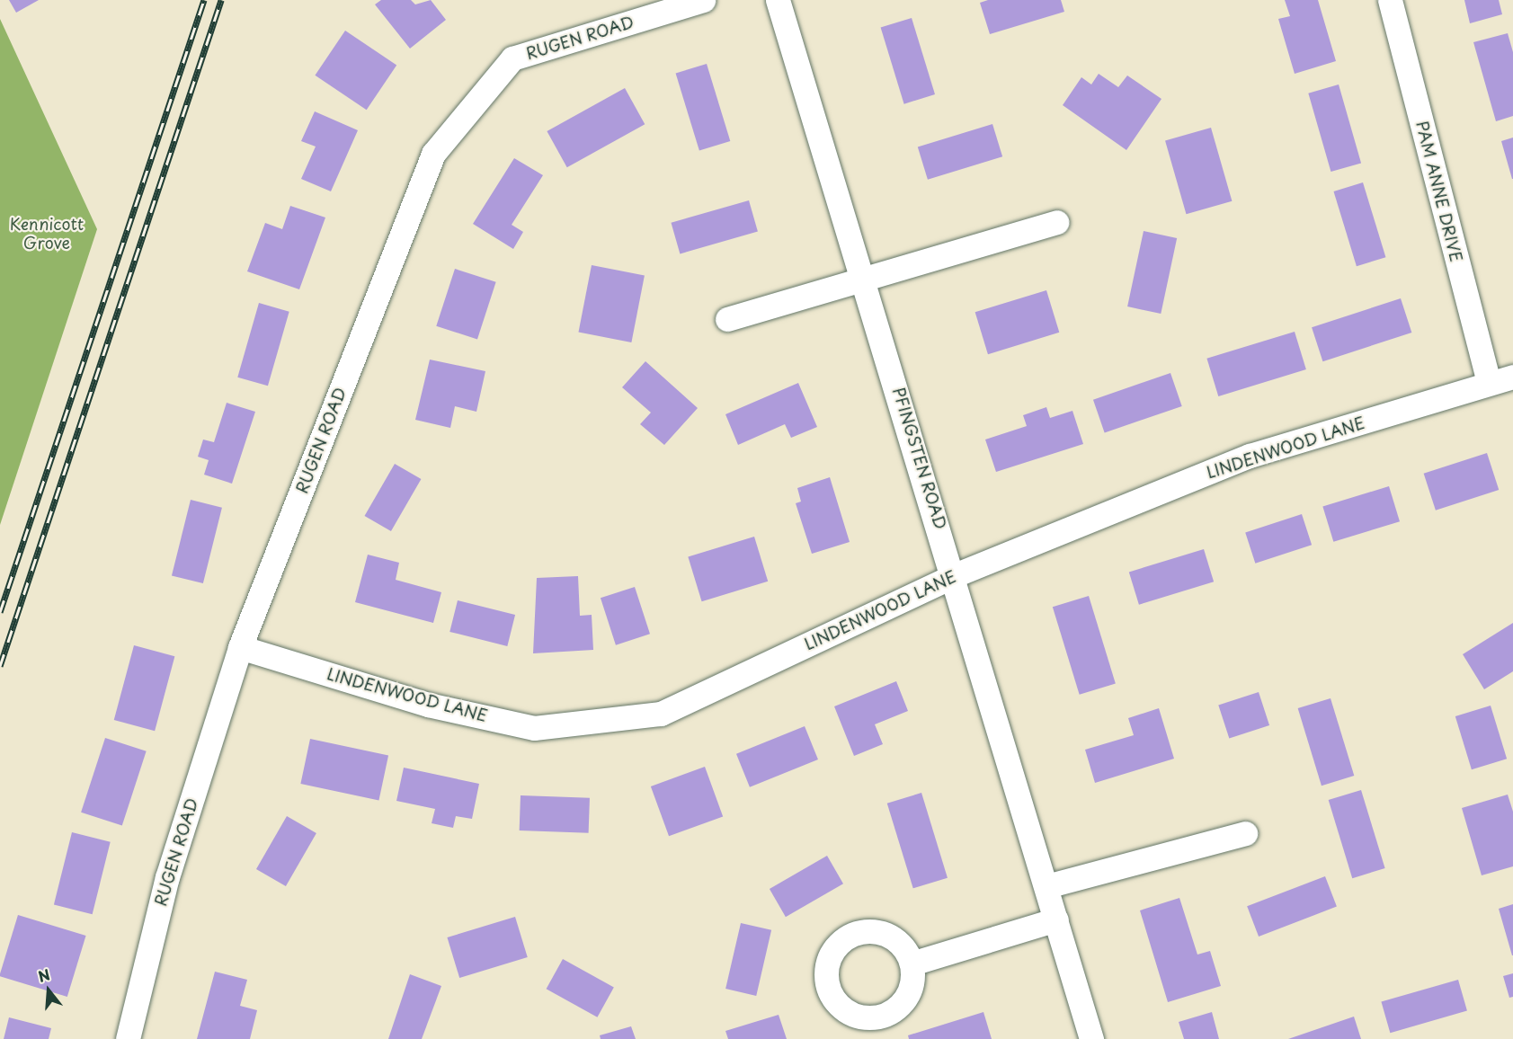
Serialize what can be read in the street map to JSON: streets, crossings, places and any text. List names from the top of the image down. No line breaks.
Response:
{"streets":{"street":["RUGEN ROAD","PAM ANNE DRIVE","LINDENWOOD LANE","PFINGSTEN ROAD"]},"crossings":[["RUGEN ROAD","LINDENWOOD LANE"],["PAM ANNE DRIVE","LINDENWOOD LANE"],["LINDENWOOD LANE","PFINGSTEN ROAD"]],"parks":["Kennicott Grove"],"north":"top"}
